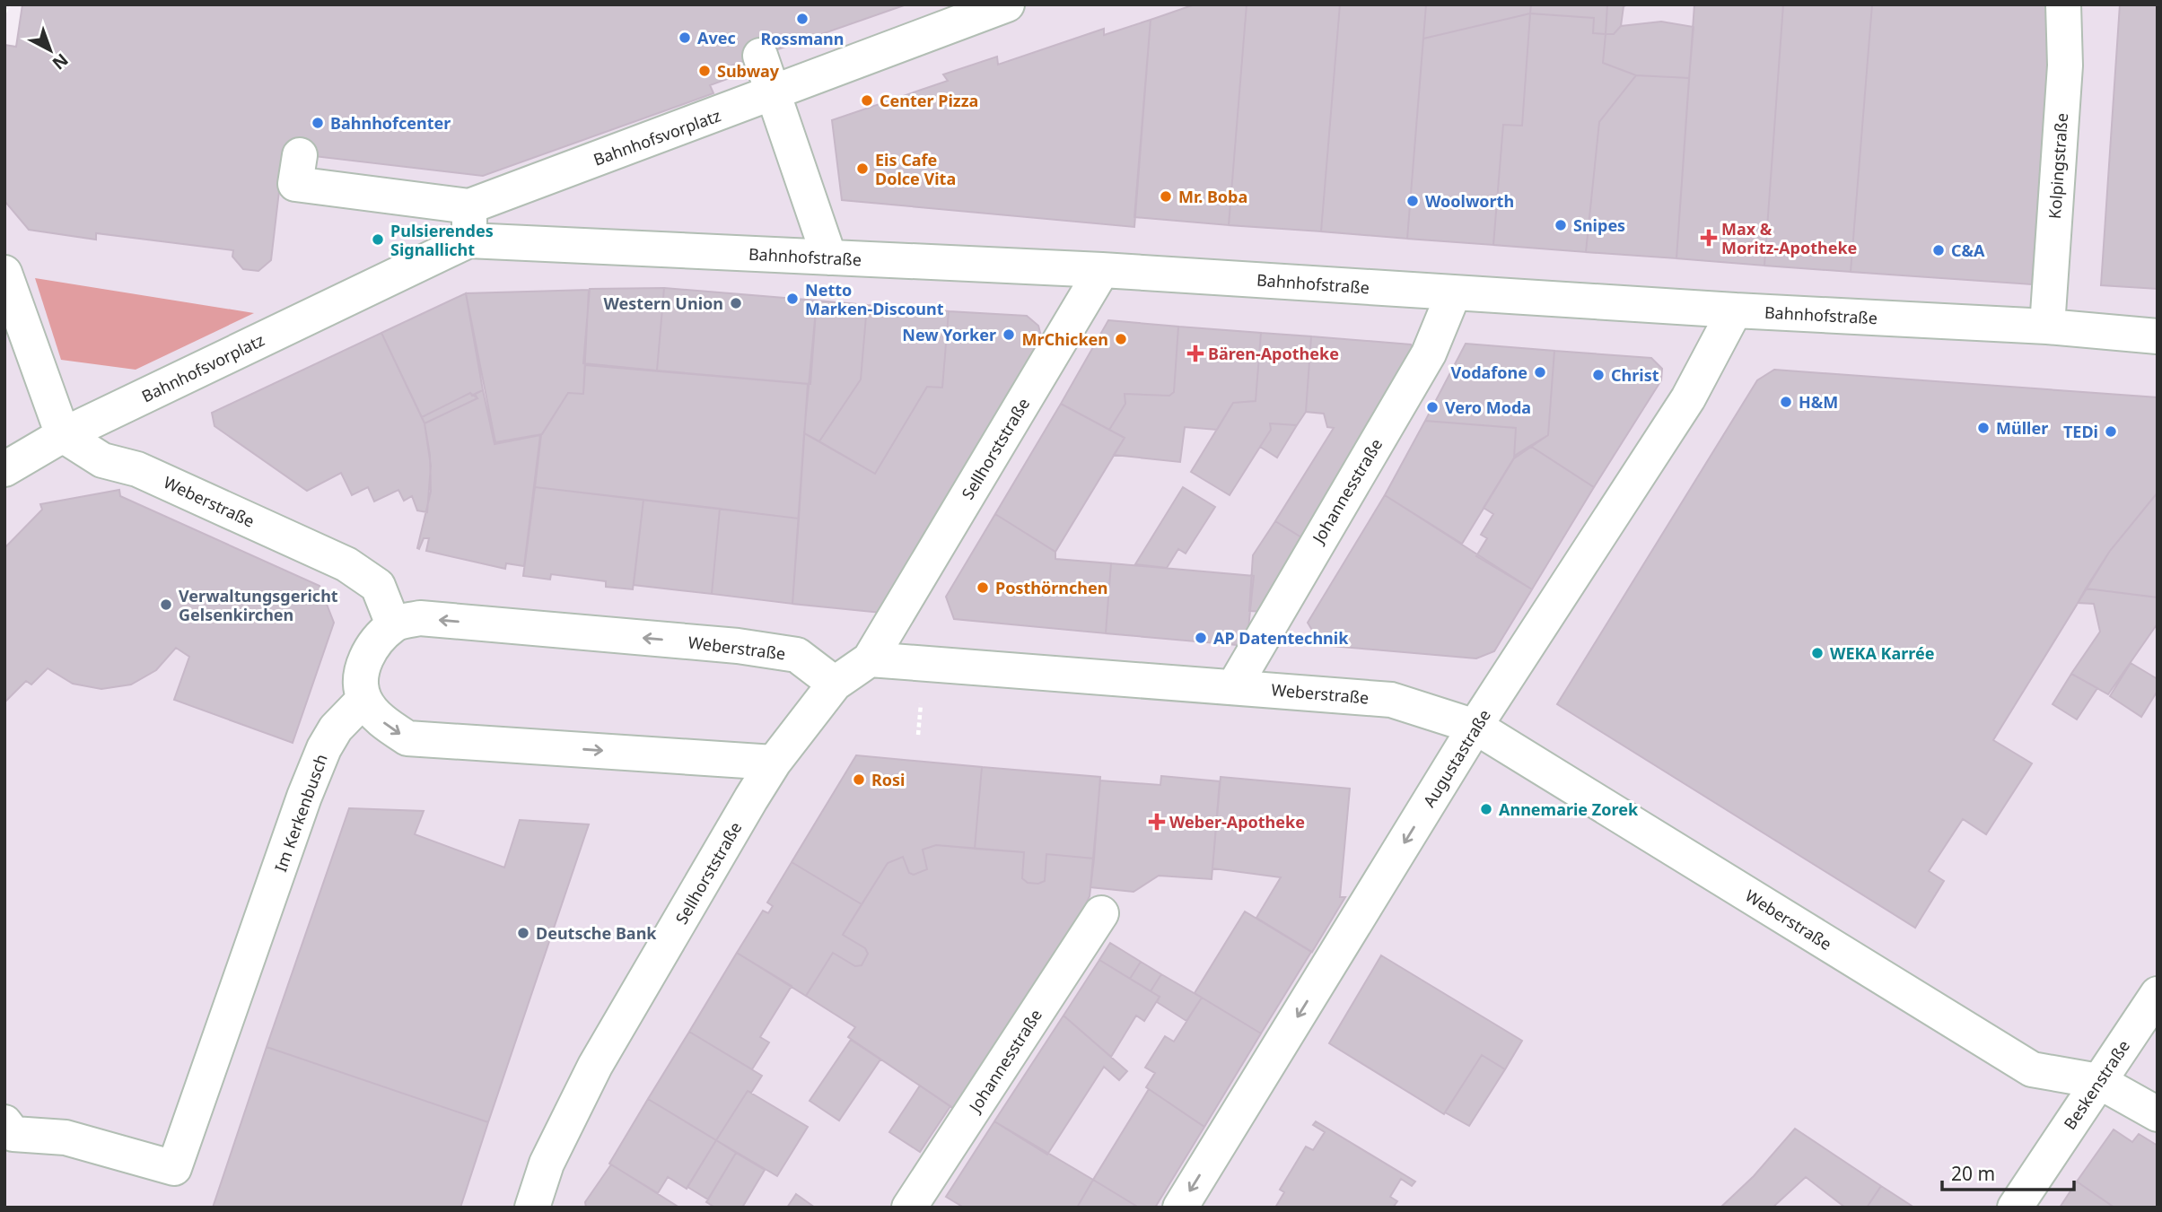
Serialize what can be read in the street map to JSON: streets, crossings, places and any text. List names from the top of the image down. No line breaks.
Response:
{"streets":{"street":["Bahnhofsvorplatz","Kolpingstraße","Bahnhofstraße","Sellhorststraße","Johannesstraße","Weberstraße","Augustastraße","Im Kerkenbusch","Beskenstraße"]},"crossings":[["Bahnhofsvorplatz","Bahnhofstraße"],["Bahnhofsvorplatz","Weberstraße"],["Kolpingstraße","Bahnhofstraße"],["Bahnhofstraße","Sellhorststraße"],["Bahnhofstraße","Johannesstraße"],["Bahnhofstraße","Augustastraße"],["Sellhorststraße","Weberstraße"],["Johannesstraße","Weberstraße"],["Weberstraße","Augustastraße"],["Weberstraße","Beskenstraße"]],"one_way":["Augustastraße"],"places":{"other":["Rossmann","Avec","Subway","Center Pizza","Bahnhofcenter","Eis Cafe Dolce Vita","Mr. Boba","Woolworth","Snipes","Pulsierendes Signallicht","C&A","Netto Marken-Discount","Western Union","New Yorker","MrChicken","Vodafone","Christ","H&M","Vero Moda","Müller","TEDi","Posthörnchen","Verwaltungsgericht Gelsenkirchen","AP Datentechnik","WEKA Karrée","Rosi","Annemarie Zorek","Deutsche Bank"],"health":["Max & Moritz-Apotheke","Bären-Apotheke","Weber-Apotheke"]},"scale_bar":"20 m","north":"bottom right"}
